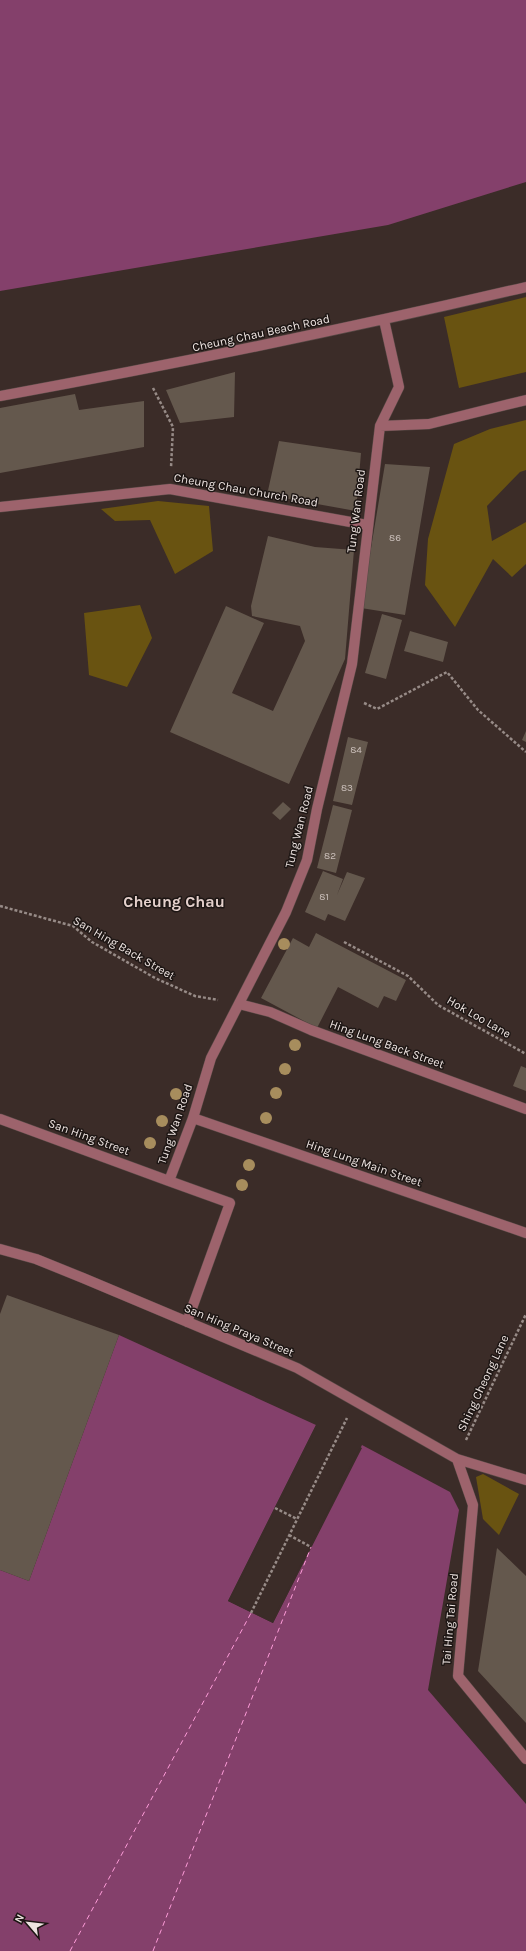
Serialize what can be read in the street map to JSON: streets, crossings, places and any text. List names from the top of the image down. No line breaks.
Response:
{"streets":{"street":["Cheung Chau Beach Road","Cheung Chau Church Road","Tung Wan Road","Hing Lung Back Street","San Hing Street","Hing Lung Main Street","San Hing Praya Street","Tai Hing Tai Road"],"path":["San Hing Back Street","Hok Loo Lane","Shing Cheong Lane"]},"crossings":[["Cheung Chau Beach Road","Tung Wan Road"],["Cheung Chau Church Road","Tung Wan Road"],["Tung Wan Road","San Hing Back Street"],["Tung Wan Road","Hing Lung Back Street"],["Tung Wan Road","San Hing Street"],["Tung Wan Road","Hing Lung Main Street"],["Tung Wan Road","San Hing Praya Street"],["San Hing Back Street","Hing Lung Back Street"],["San Hing Praya Street","Shing Cheong Lane"],["San Hing Praya Street","Tai Hing Tai Road"],["Shing Cheong Lane","Tai Hing Tai Road"]],"districts":["Cheung Chau"],"house_numbers":["86","84","83","82","81"],"north":"top left"}
